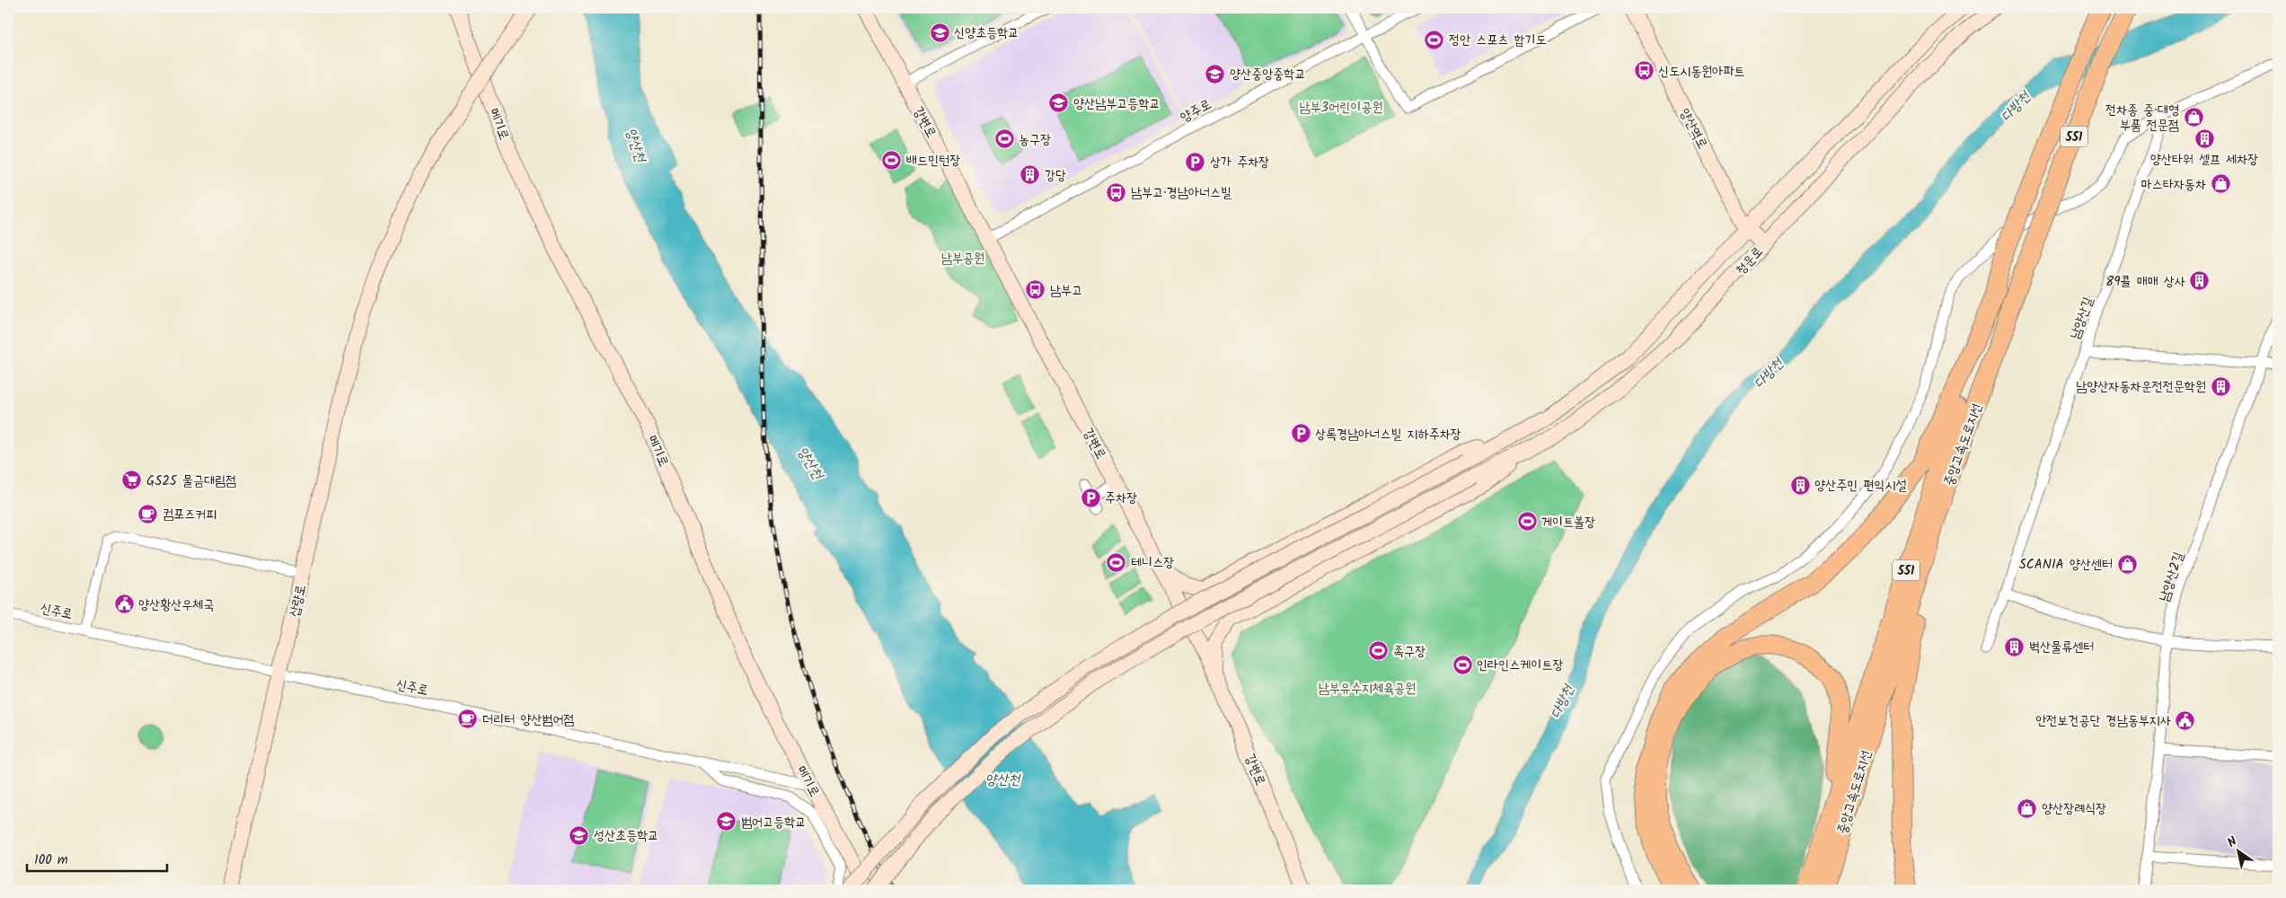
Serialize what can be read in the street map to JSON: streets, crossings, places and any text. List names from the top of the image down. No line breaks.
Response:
{"streets":{"highway":["551","중앙고속도로지선"],"street":["양주로","강변로","메기로","양산역로","청운로","남양산길","남양산2길","삽량로","신주로"]},"crossings":[["양주로","강변로"],["메기로","신주로"],["양산역로","청운로"],["삽량로","신주로"]],"water":["다방천","양산천"],"parks":["남부3어린이공원","남부공원","남부유수지체육공원"],"places":{"school or university":["신양초등학교","양산중앙중학교","양산남부고등학교","범어고등학교","성산초등학교"],"sports":["정안 스포츠 합기도","농구장","배드민턴장","게이트볼장","테니스장","족구장","인라인스케이트장"],"bus stop":["신도시동원아파트","남부고·경남아너스빌","남부고"],"shop":["전차종 중·대형 부품 전문점","마스타자동차","SCANIA 양산센터","양산장례식장"],"building":["양산타워 셀프 세차장","강당","89콜 매매 상사","남양산자동차운전전문학원","양산주민 편익시설","벽산물류센터"],"parking":["상가 주차장","상록경남아너스빌 지하주차장","주차장"],"supermarket":["GS25 물금대림점"],"cafe":["컴포즈커피","더리터 양산범어점"],"public building":["양산황산우체국","안전보건공단 경남동부지사"]},"scale_bar":"100 m","north":"top left"}
